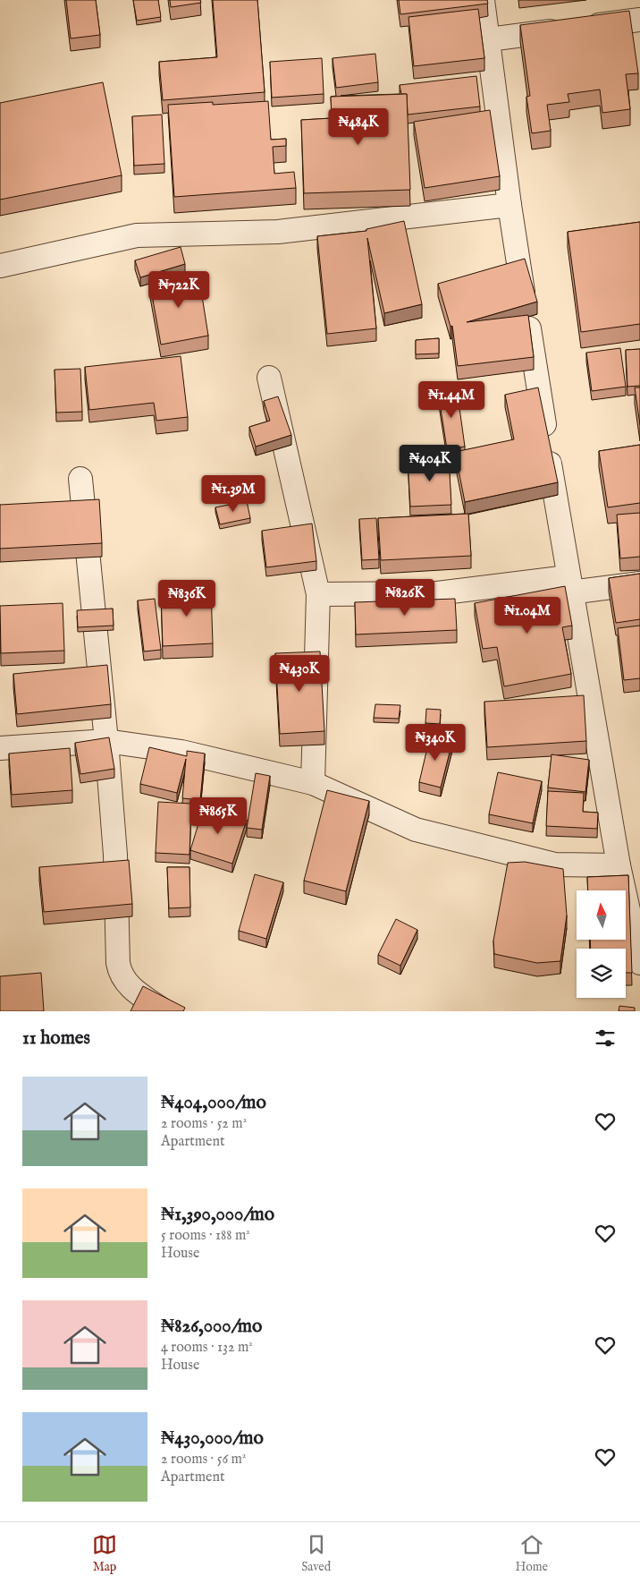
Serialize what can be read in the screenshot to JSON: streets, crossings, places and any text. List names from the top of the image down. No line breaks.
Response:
{"north":"top","page":{"price":["₦484K","₦722K","₦1.44M","₦404K","₦1.39M","₦826K","₦836K","₦1.04M","₦430K","₦340K","₦865K"],"heading":"11 homes","list":[{"name":"₦404,000/mo","note":"2 rooms · 52 m² · Apartment"},{"name":"₦1,390,000/mo","note":"5 rooms · 188 m² · House"},{"name":"₦826,000/mo","note":"4 rooms · 132 m² · House"},{"name":"₦430,000/mo","note":"2 rooms · 56 m² · Apartment"}],"tabs":["Map","Saved","Home"]}}
